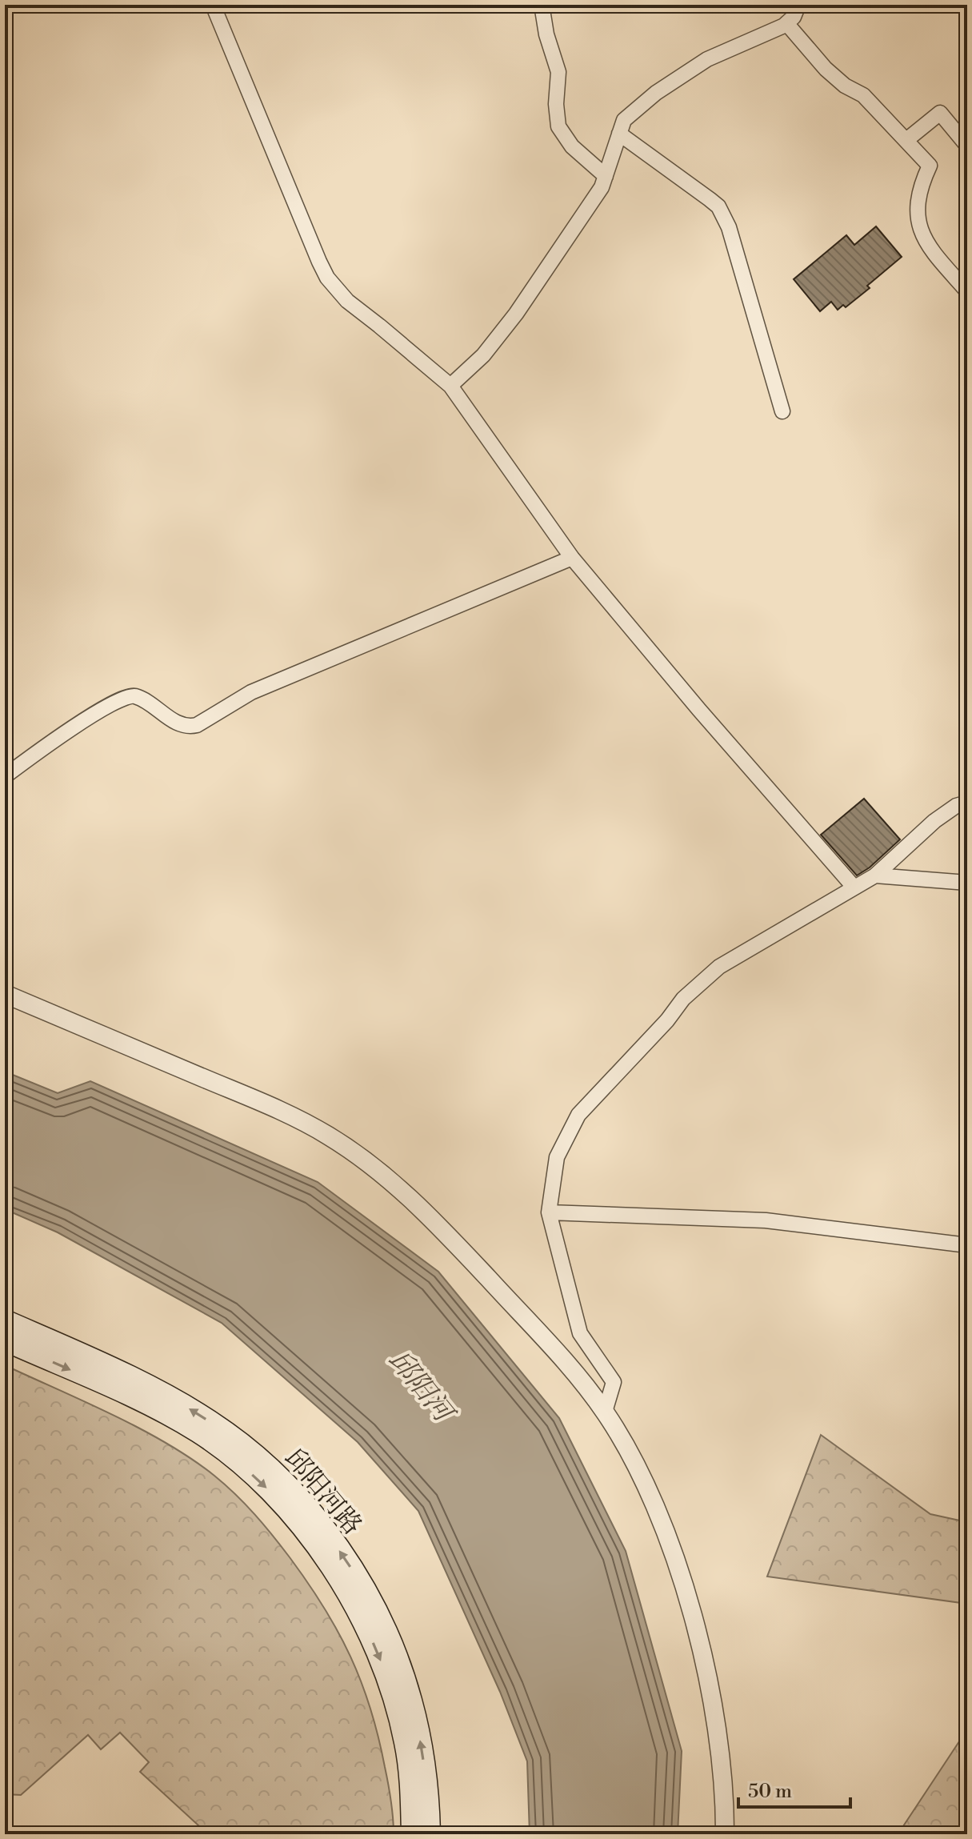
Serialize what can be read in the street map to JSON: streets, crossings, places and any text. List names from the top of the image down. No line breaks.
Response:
{"streets":{"main road":["邱阳河路"]},"water":["邱阳河"],"scale_bar":"50 m"}
